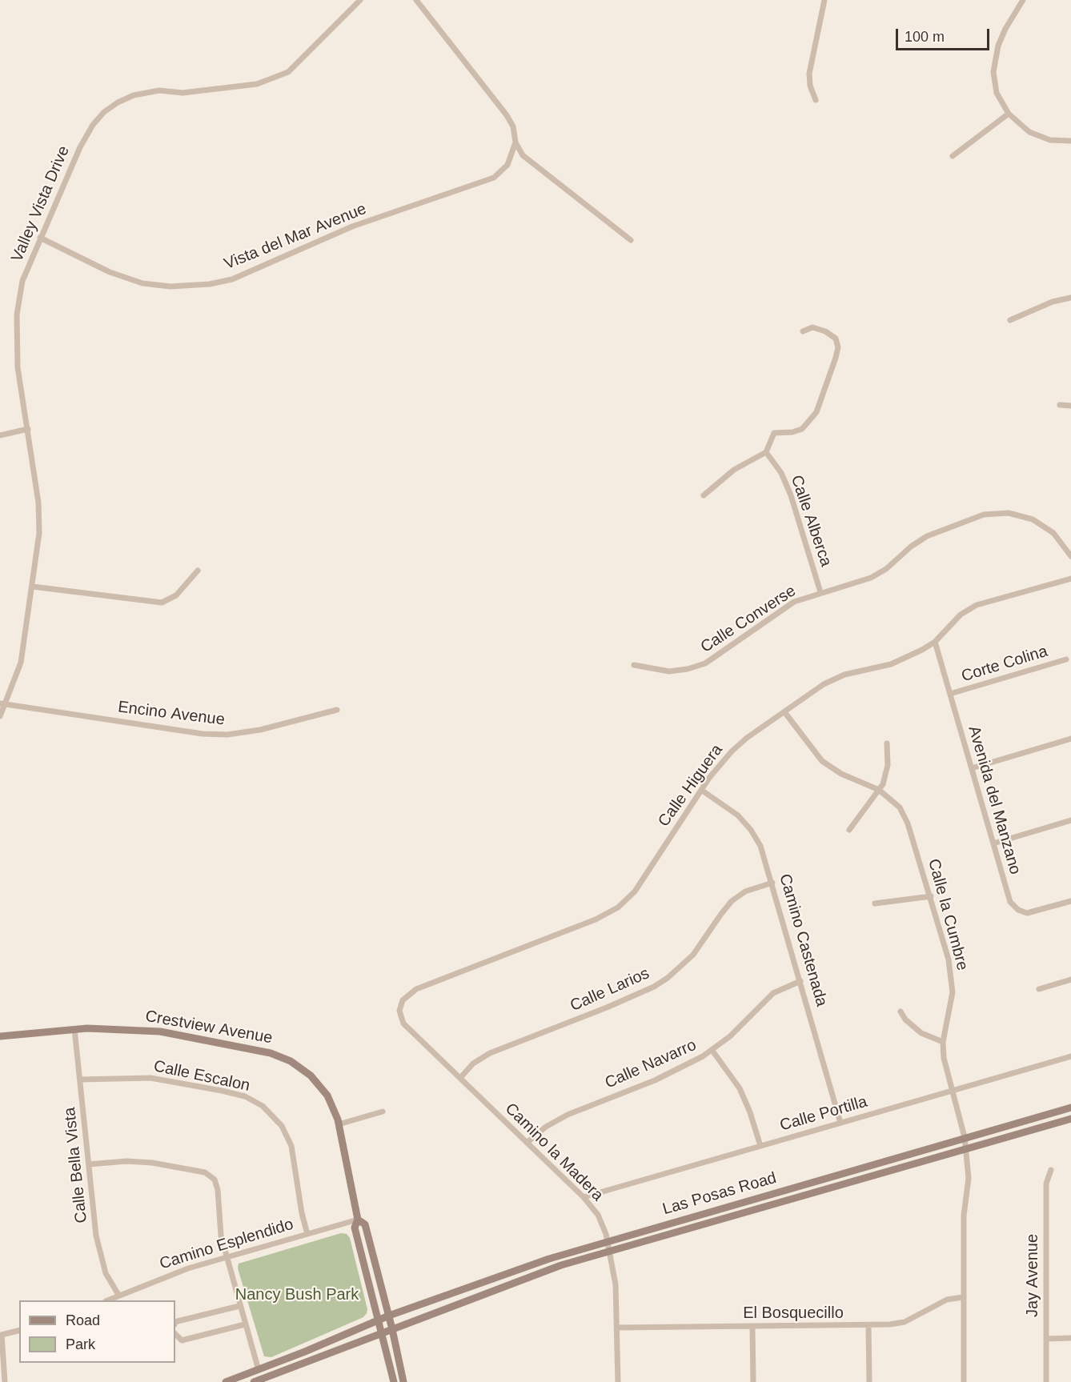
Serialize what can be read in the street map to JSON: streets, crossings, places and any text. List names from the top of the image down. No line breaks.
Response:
{"streets":{"main road":["Crestview Avenue","Las Posas Road"],"street":["Valley Vista Drive","Vista del Mar Avenue","Calle Alberca","Calle Converse","Corte Colina","Encino Avenue","Calle Higuera","Avenida del Manzano","Calle la Cumbre","Camino Castenada","Calle Larios","Calle Navarro","Calle Escalon","Calle Portilla","Camino la Madera","Calle Bella Vista","Camino Esplendido","Jay Avenue","El Bosquecillo"]},"crossings":[["Valley Vista Drive","Vista del Mar Avenue"],["Valley Vista Drive","Encino Avenue"],["Calle Alberca","Calle Converse"],["Corte Colina","Avenida del Manzano"],["Calle Higuera","Avenida del Manzano"],["Calle Higuera","Calle la Cumbre"],["Calle Higuera","Camino Castenada"],["Calle Higuera","Camino la Madera"],["Calle la Cumbre","Calle Portilla"],["Calle la Cumbre","Las Posas Road"],["Calle la Cumbre","El Bosquecillo"],["Camino Castenada","Calle Larios"],["Camino Castenada","Calle Navarro"],["Camino Castenada","Calle Portilla"],["Calle Larios","Camino la Madera"],["Crestview Avenue","Calle Bella Vista"],["Crestview Avenue","Las Posas Road"],["Crestview Avenue","Camino Esplendido"],["Calle Navarro","Camino la Madera"],["Calle Escalon","Calle Bella Vista"],["Calle Escalon","Camino Esplendido"],["Calle Portilla","Camino la Madera"],["Camino la Madera","Las Posas Road"],["Camino la Madera","El Bosquecillo"],["Calle Bella Vista","Camino Esplendido"]],"parks":["Nancy Bush Park"],"legend":["Road","Park"],"scale_bar":"100 m"}
